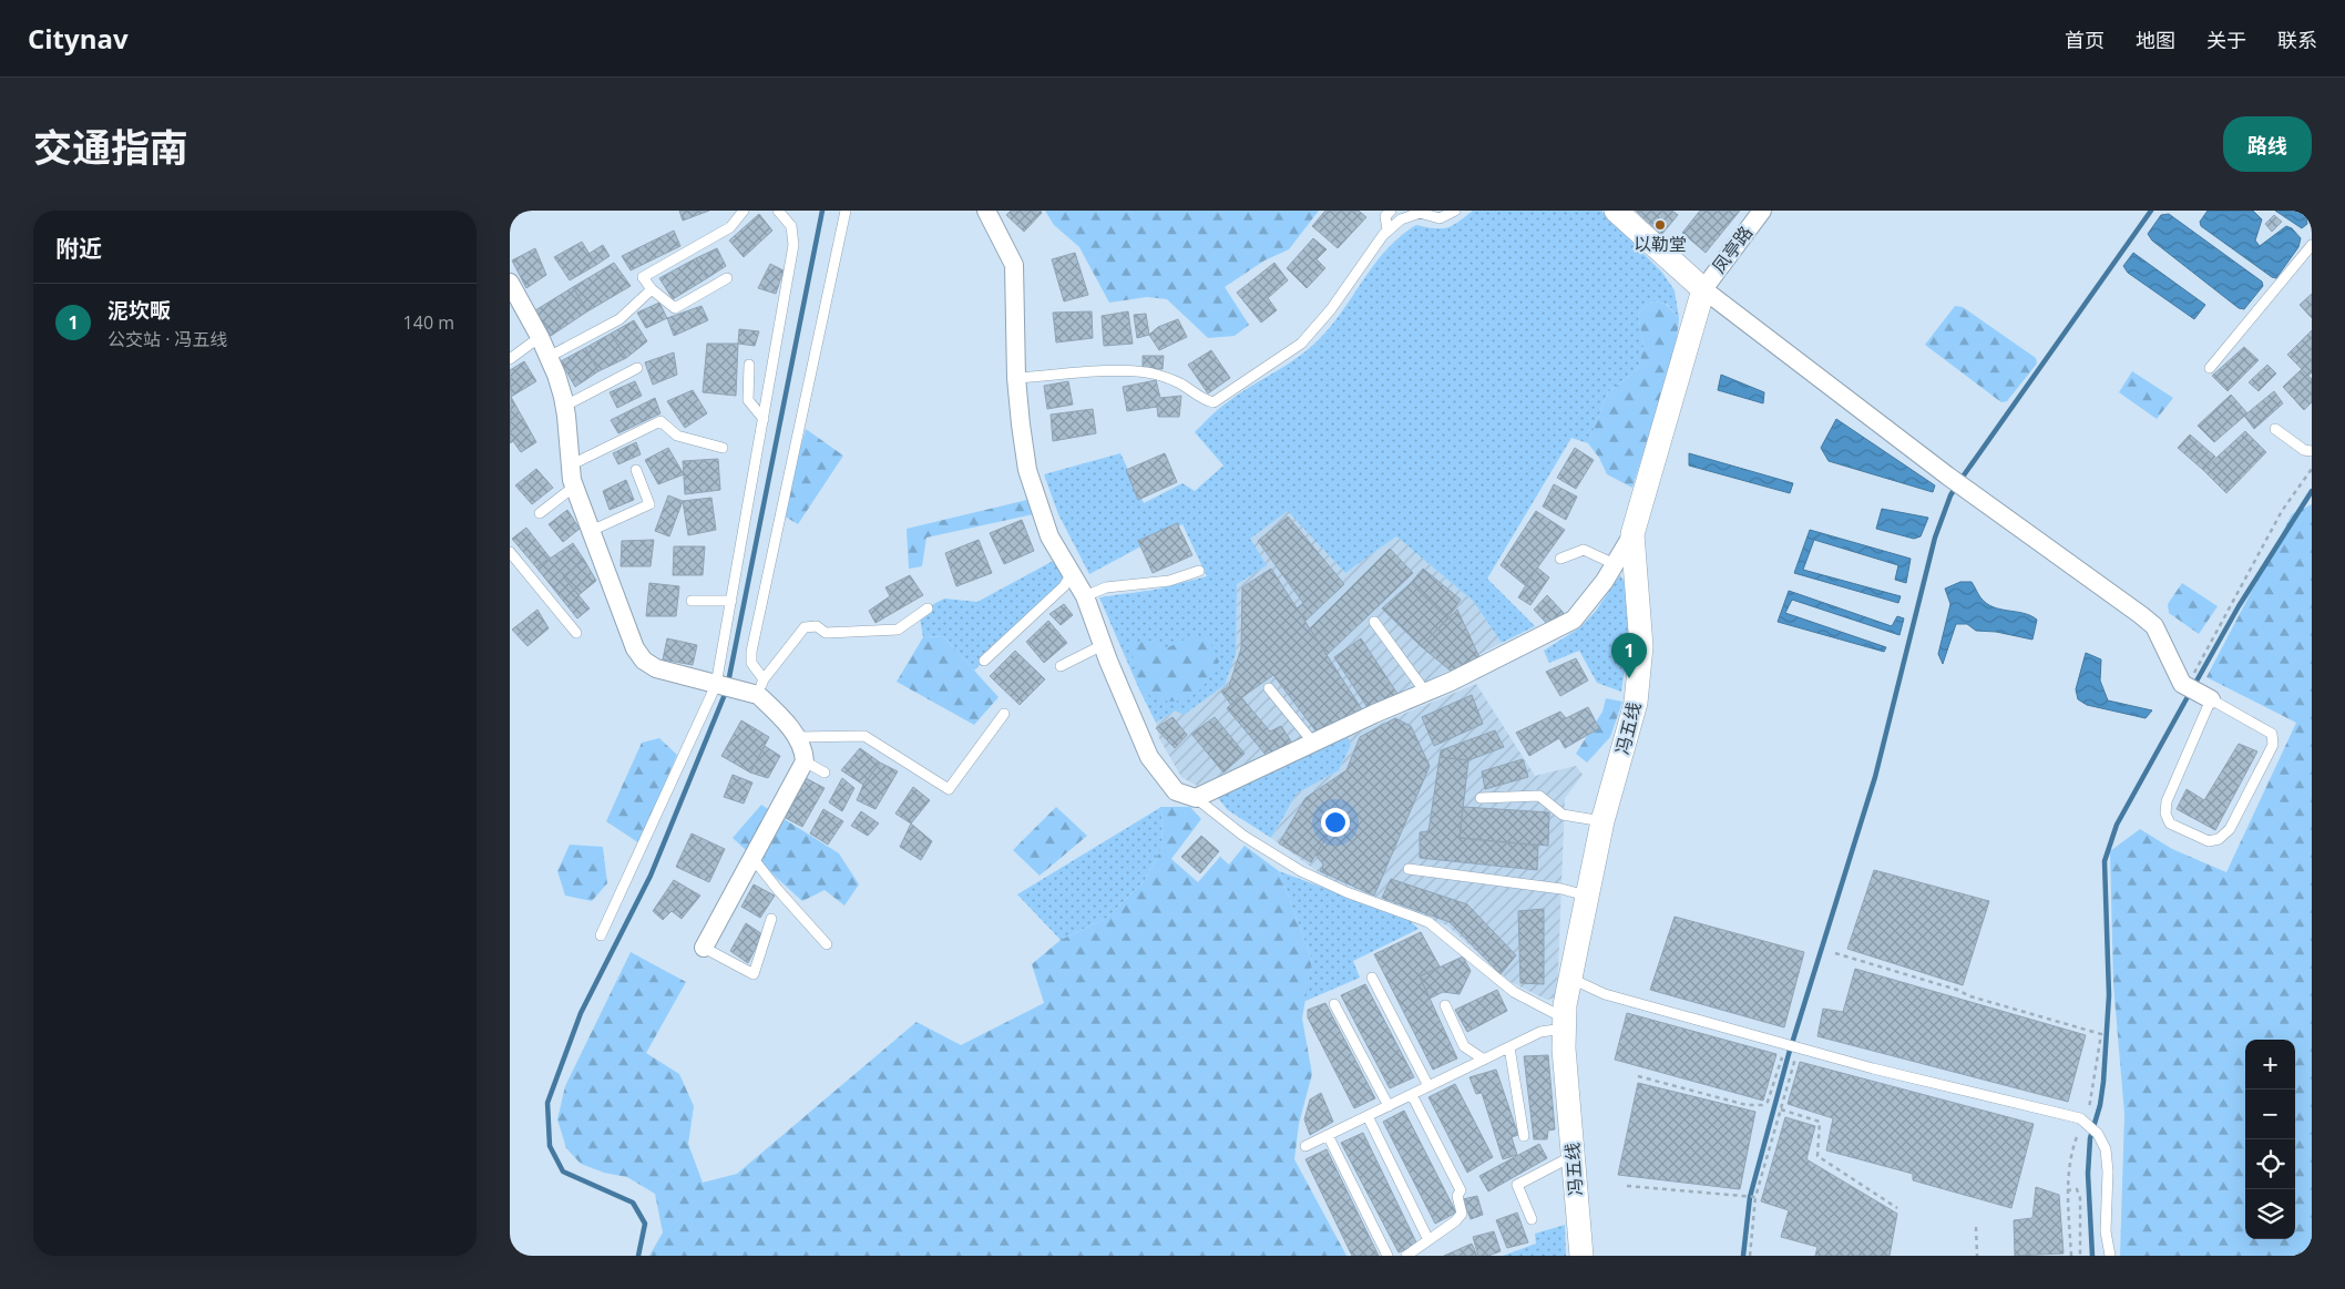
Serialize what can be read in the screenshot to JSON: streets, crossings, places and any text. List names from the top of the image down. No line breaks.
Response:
{"streets":{"street":["凤亭路","冯五线"]},"crossings":[["凤亭路","冯五线"]],"places":["以勒堂"],"page":{"header":"Citynav","nav":["首页","地图","关于","联系"],"title":"交通指南","buttons":"路线","heading":"附近","list":[{"mark":"1","name":"泥坎畈","note":"公交站 · 冯五线","value":"140 m"}],"pins":"1","map_buttons":["+","−"]}}
